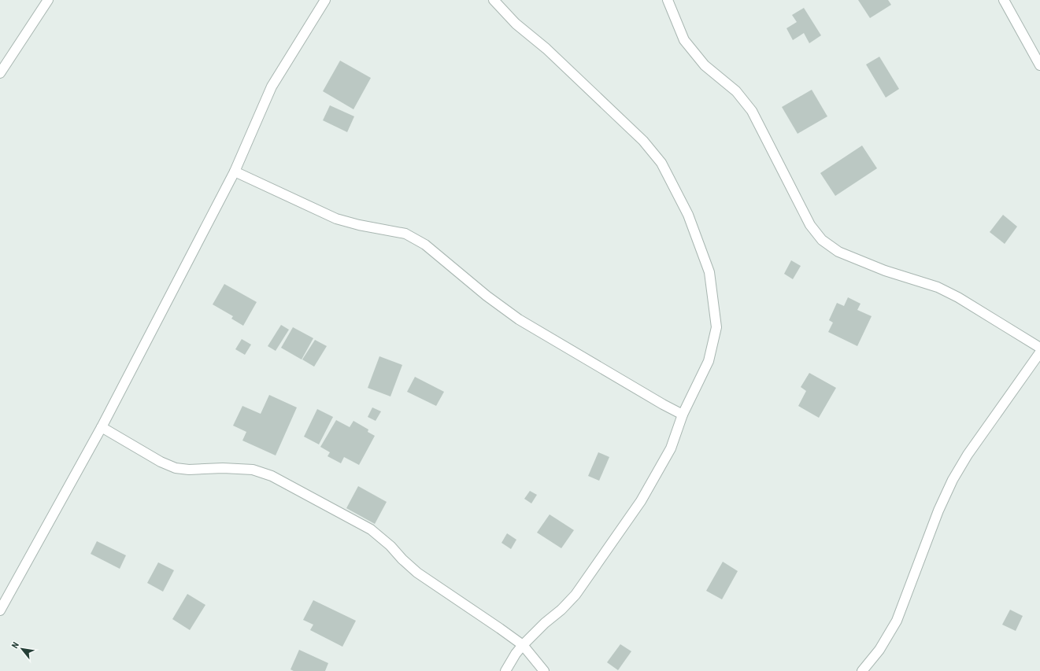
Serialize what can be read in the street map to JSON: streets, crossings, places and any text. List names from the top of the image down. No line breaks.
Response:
{"north":"top left"}
